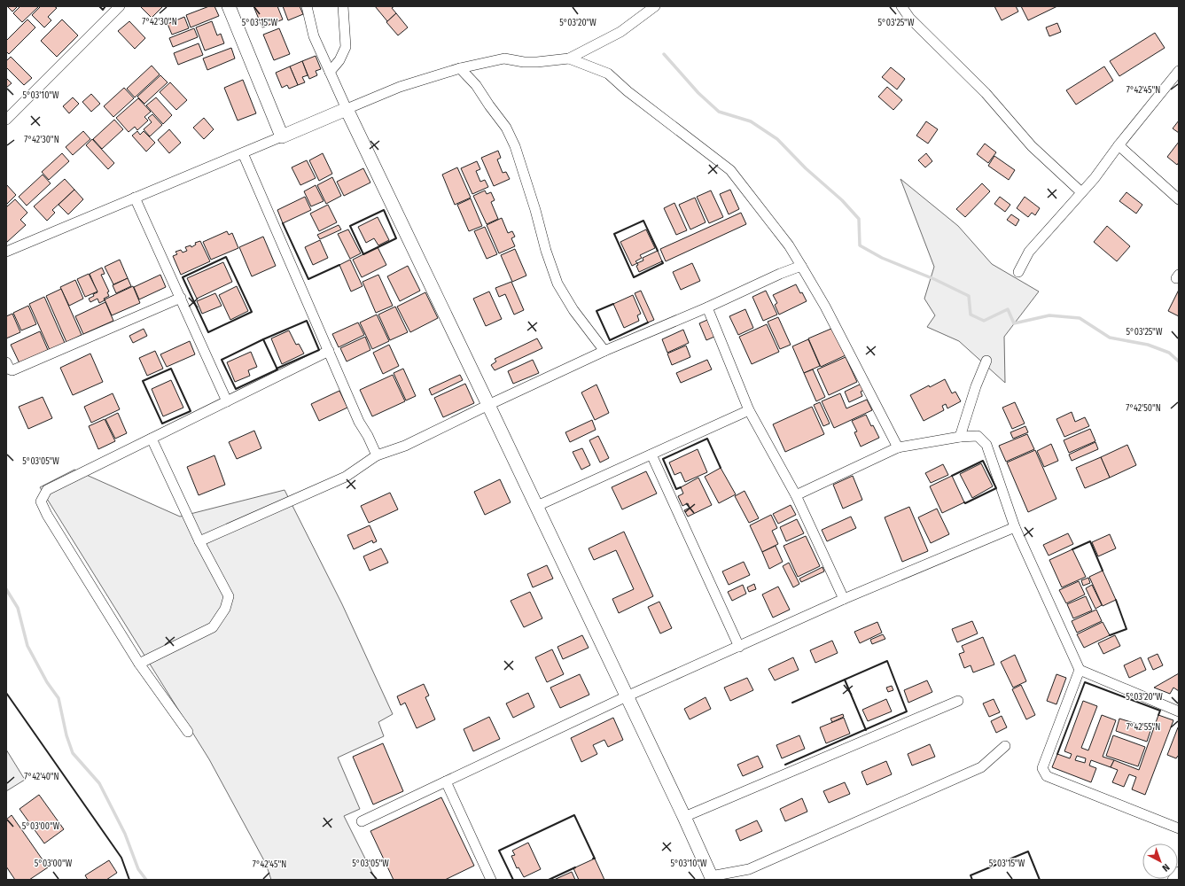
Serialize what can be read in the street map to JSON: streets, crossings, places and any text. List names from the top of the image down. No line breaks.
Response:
{"north":"bottom right","coordinates":["7°42'30\"N","5°03'15\"W","5°03'25\"W","5°03'20\"W","7°42'45\"N","5°03'10\"W","7°42'50\"N","5°03'05\"W","7°42'55\"N","7°42'40\"N","5°03'00\"W"]}
